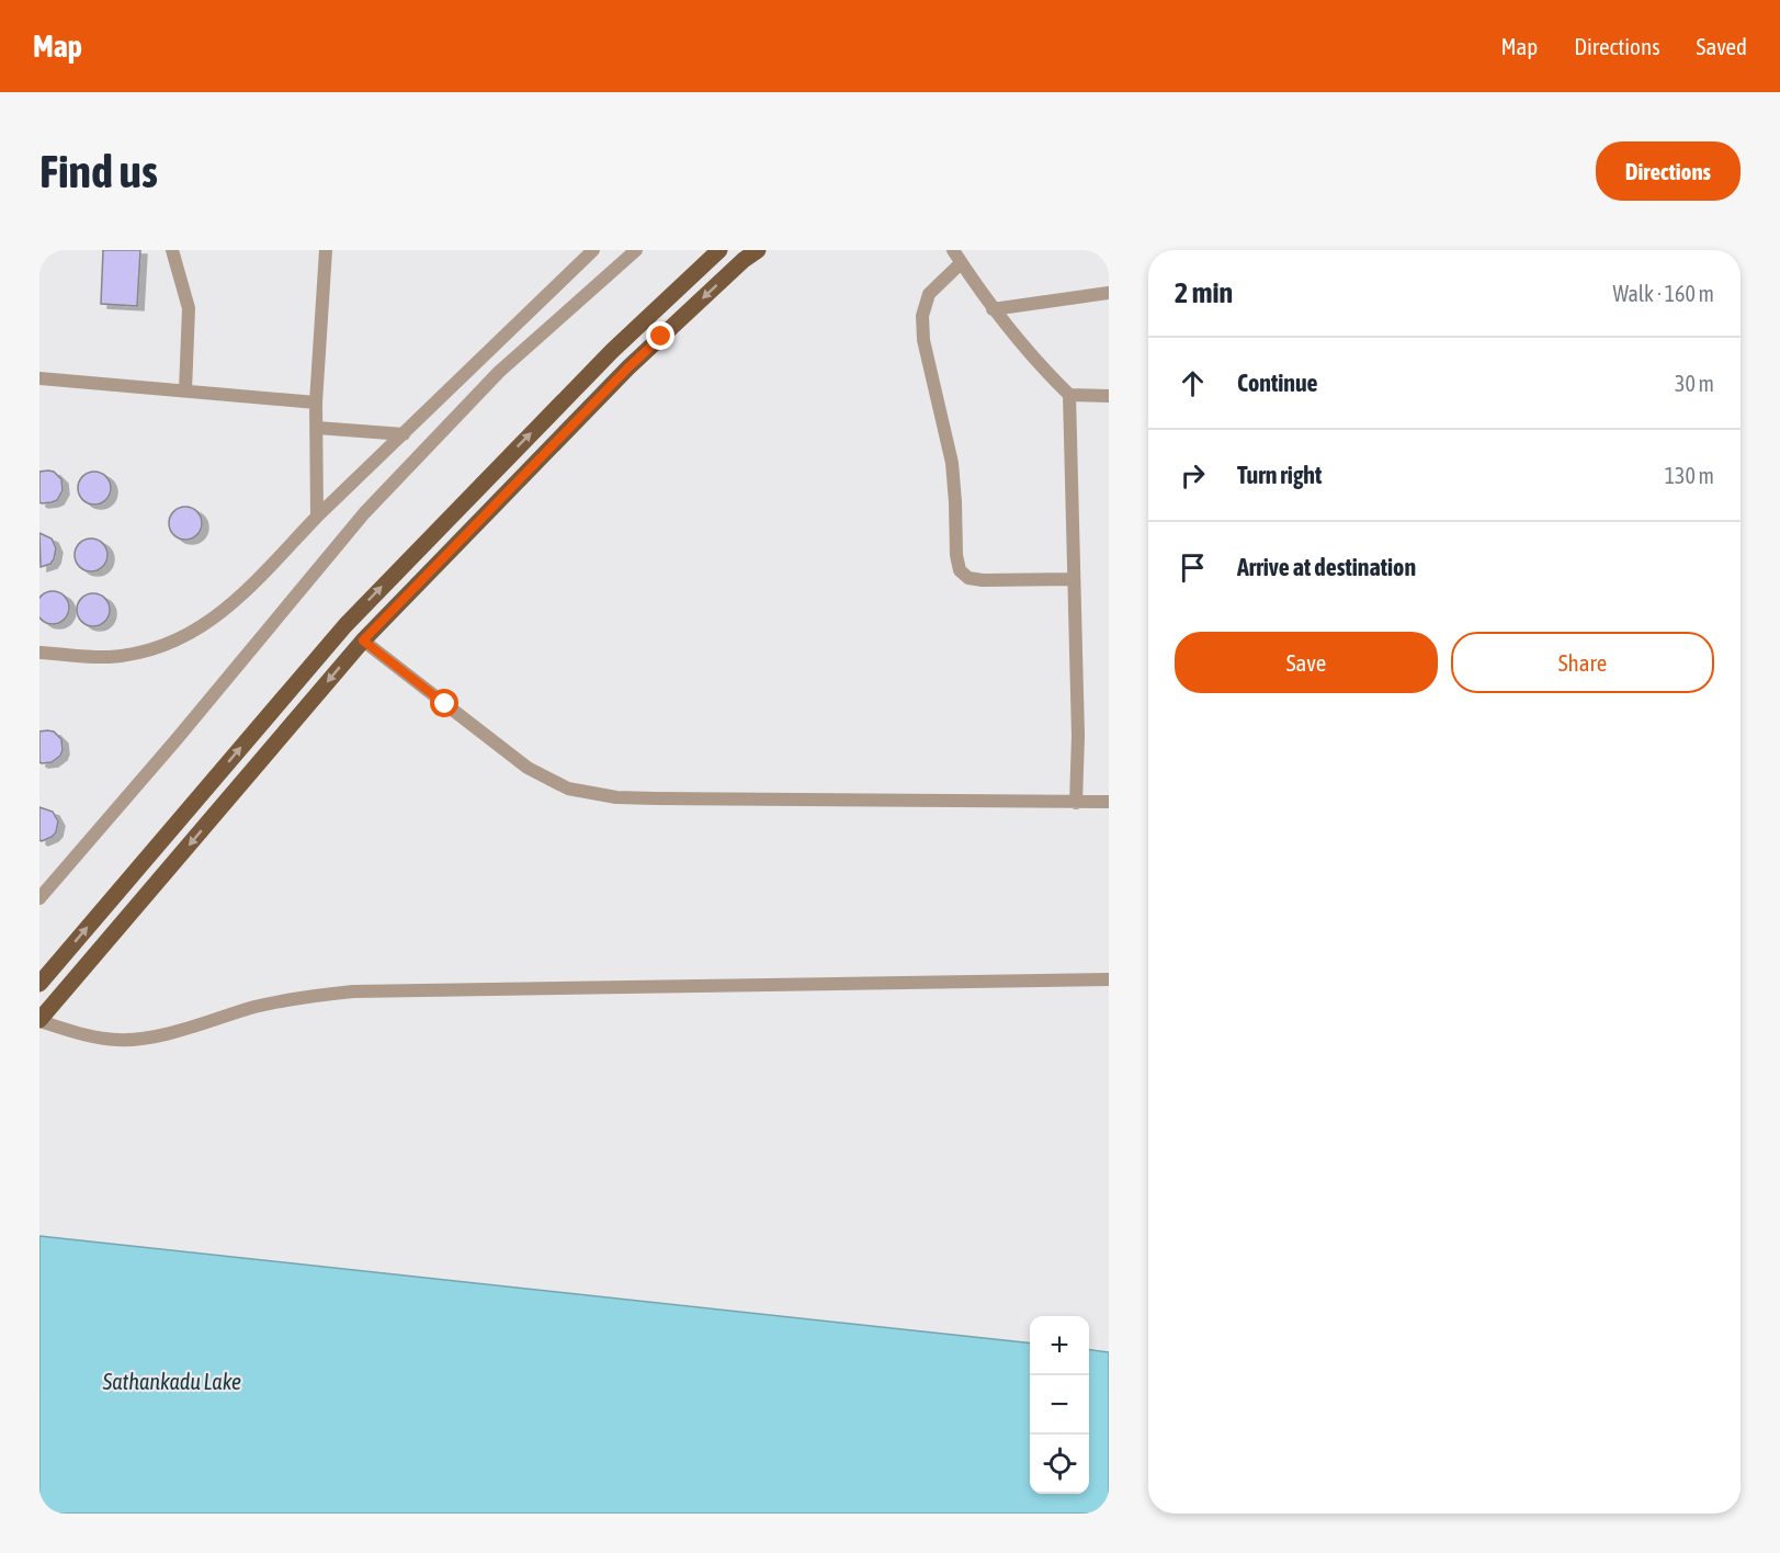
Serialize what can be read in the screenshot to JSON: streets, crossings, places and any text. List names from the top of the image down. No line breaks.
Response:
{"water":["Sathankadu Lake"],"page":{"header":"Map","nav":["Map","Directions","Saved"],"buttons":["Directions",["Save","Share"]],"title":"Find us","heading":["2 min","Walk · 160 m"],"list":[["Continue","30 m"],["Turn right","130 m"],"Arrive at destination"],"map_buttons":["+","−"]}}
